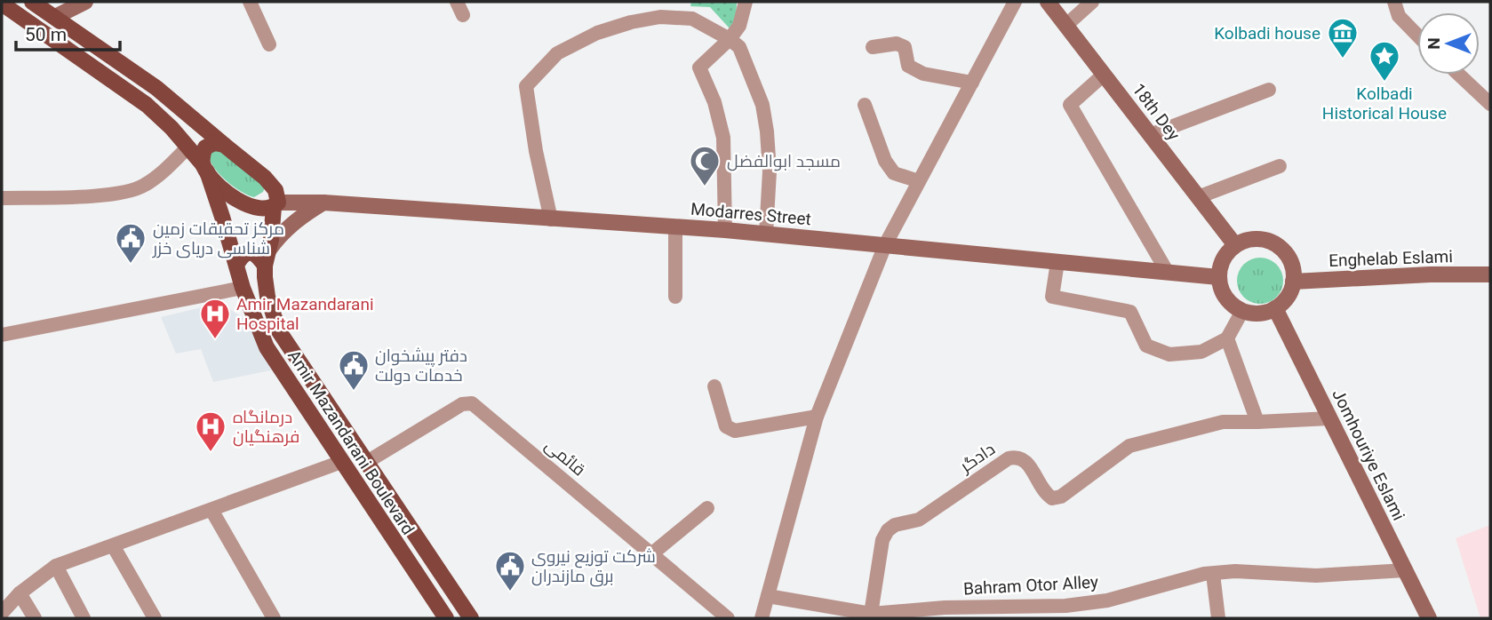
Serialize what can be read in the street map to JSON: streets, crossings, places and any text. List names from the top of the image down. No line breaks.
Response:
{"streets":{"main road":["18th Dey","Modarres Street","Enghelab Eslami","Amir Mazandarani Boulevard","Jomhouriye Eslami"],"street":["قائمی","دادگر","Bahram Otor Alley"]},"crossings":[["18th Dey","Modarres Street"],["18th Dey","Enghelab Eslami"],["18th Dey","Jomhouriye Eslami"],["Modarres Street","Enghelab Eslami"],["Modarres Street","Amir Mazandarani Boulevard"],["Modarres Street","Jomhouriye Eslami"],["Enghelab Eslami","Jomhouriye Eslami"],["Amir Mazandarani Boulevard","قائمی"],["Jomhouriye Eslami","Bahram Otor Alley"],["دادگر","Bahram Otor Alley"]],"places":{"museum":["Kolbadi house"],"place":["Kolbadi Historical House"],"mosque":["مسجد ابوالفضل"],"public building":["مرکز تحقیقات زمین شناسی دریای خزر","دفتر پیشخوان خدمات دولت","شرکت توزیع نیروی برق مازندران"],"hospital":["Amir Mazandarani Hospital","درمانگاه فرهنگیان"]},"scale_bar":"50 m","north":"left"}
